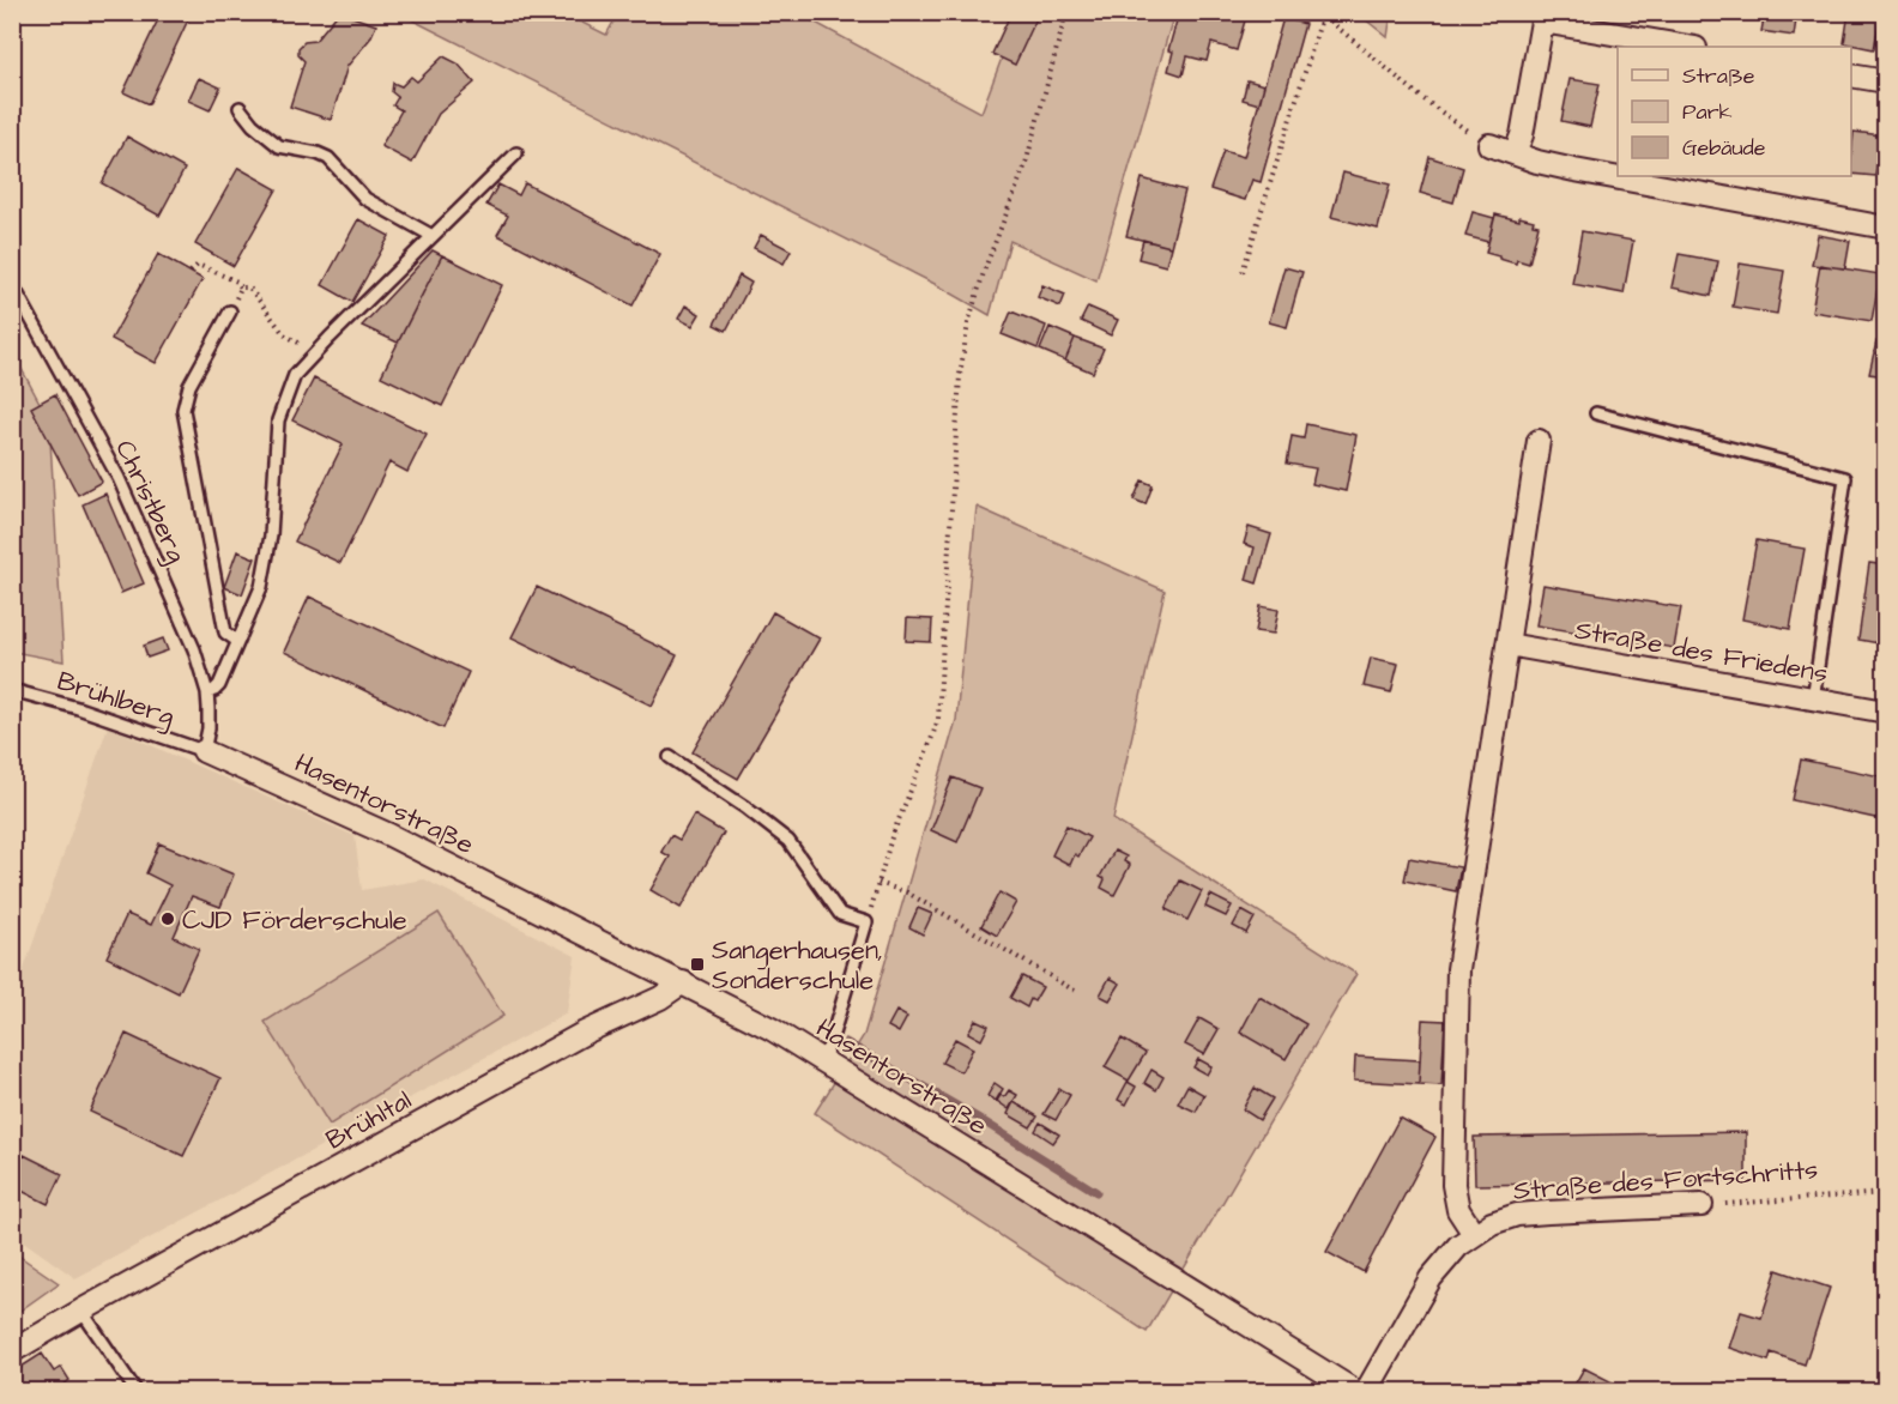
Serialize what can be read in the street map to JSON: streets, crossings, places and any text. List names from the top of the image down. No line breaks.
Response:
{"streets":{"street":["Straße des Friedens","Hasentorstraße","Brühltal","Straße des Fortschritts"],"lane":["Christberg","Brühlberg"]},"crossings":[["Christberg","Brühlberg"],["Christberg","Hasentorstraße"],["Brühlberg","Hasentorstraße"],["Hasentorstraße","Brühltal"],["Hasentorstraße","Straße des Fortschritts"]],"places":{"other":["CJD Förderschule"],"transit":["Sangerhausen, Sonderschule"]},"legend":["Straße","Park","Gebäude"]}
